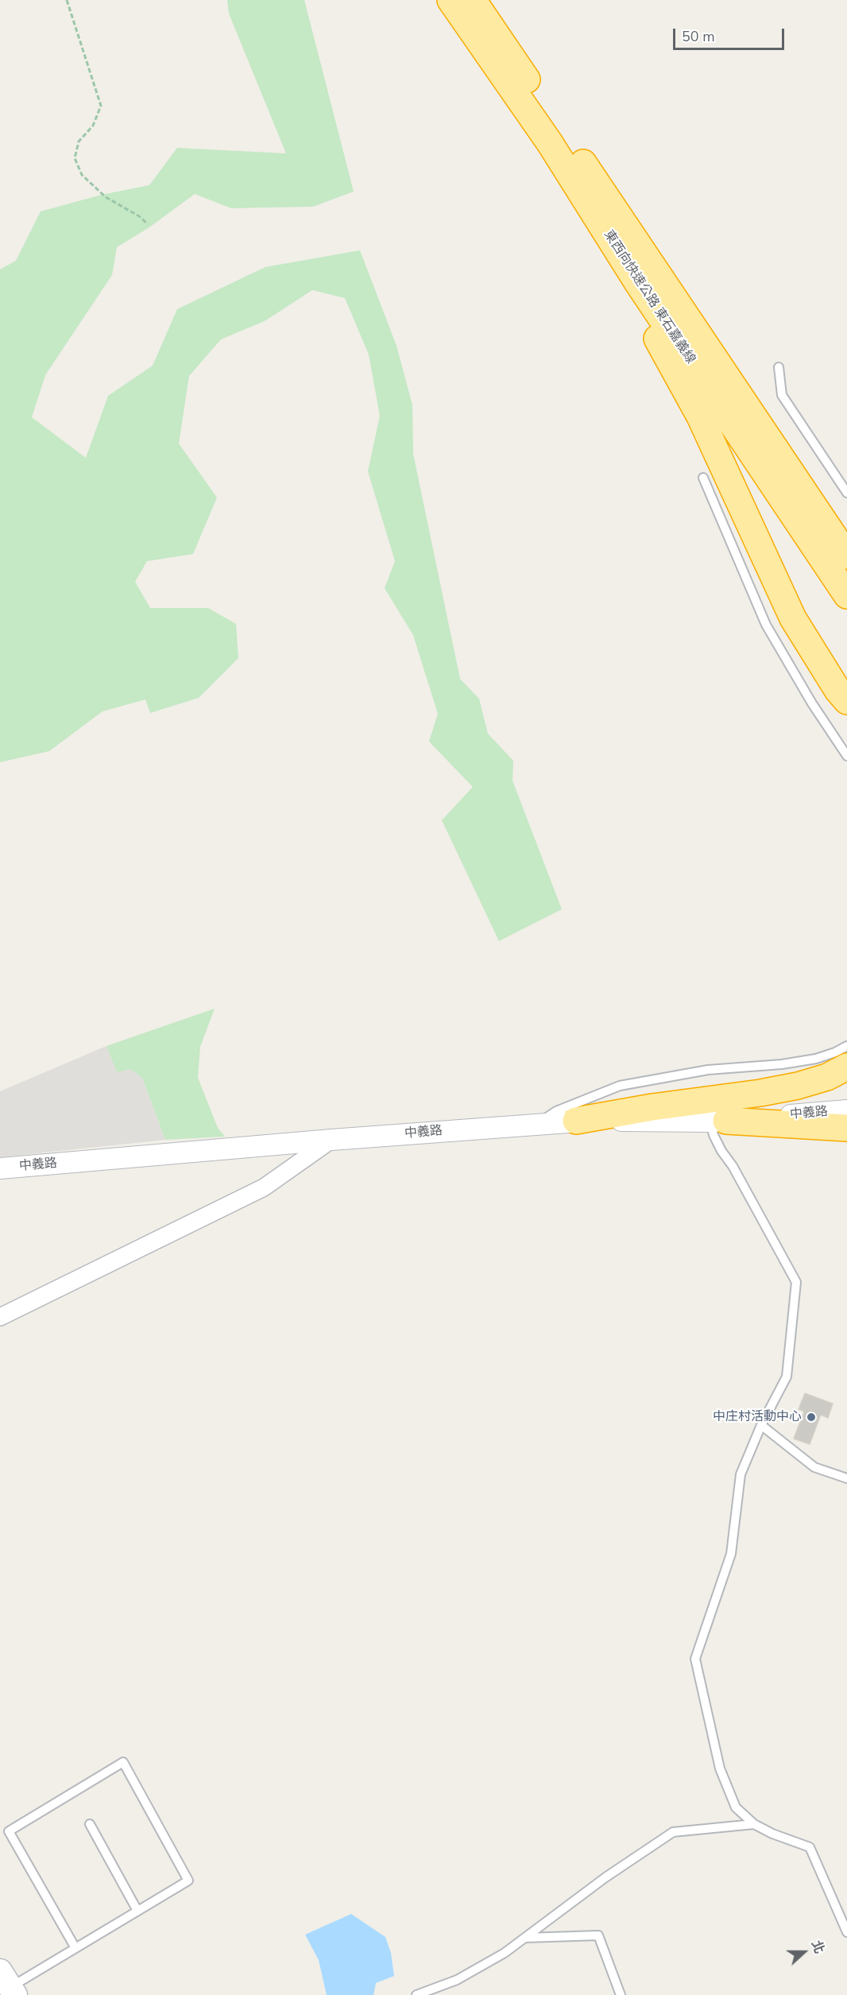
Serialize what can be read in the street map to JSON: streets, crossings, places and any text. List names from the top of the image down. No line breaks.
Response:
{"streets":{"highway":["東西向快速公路 東石嘉義線"],"street":["中義路"]},"places":["中庄村活動中心"],"scale_bar":"50 m","north":"right"}
